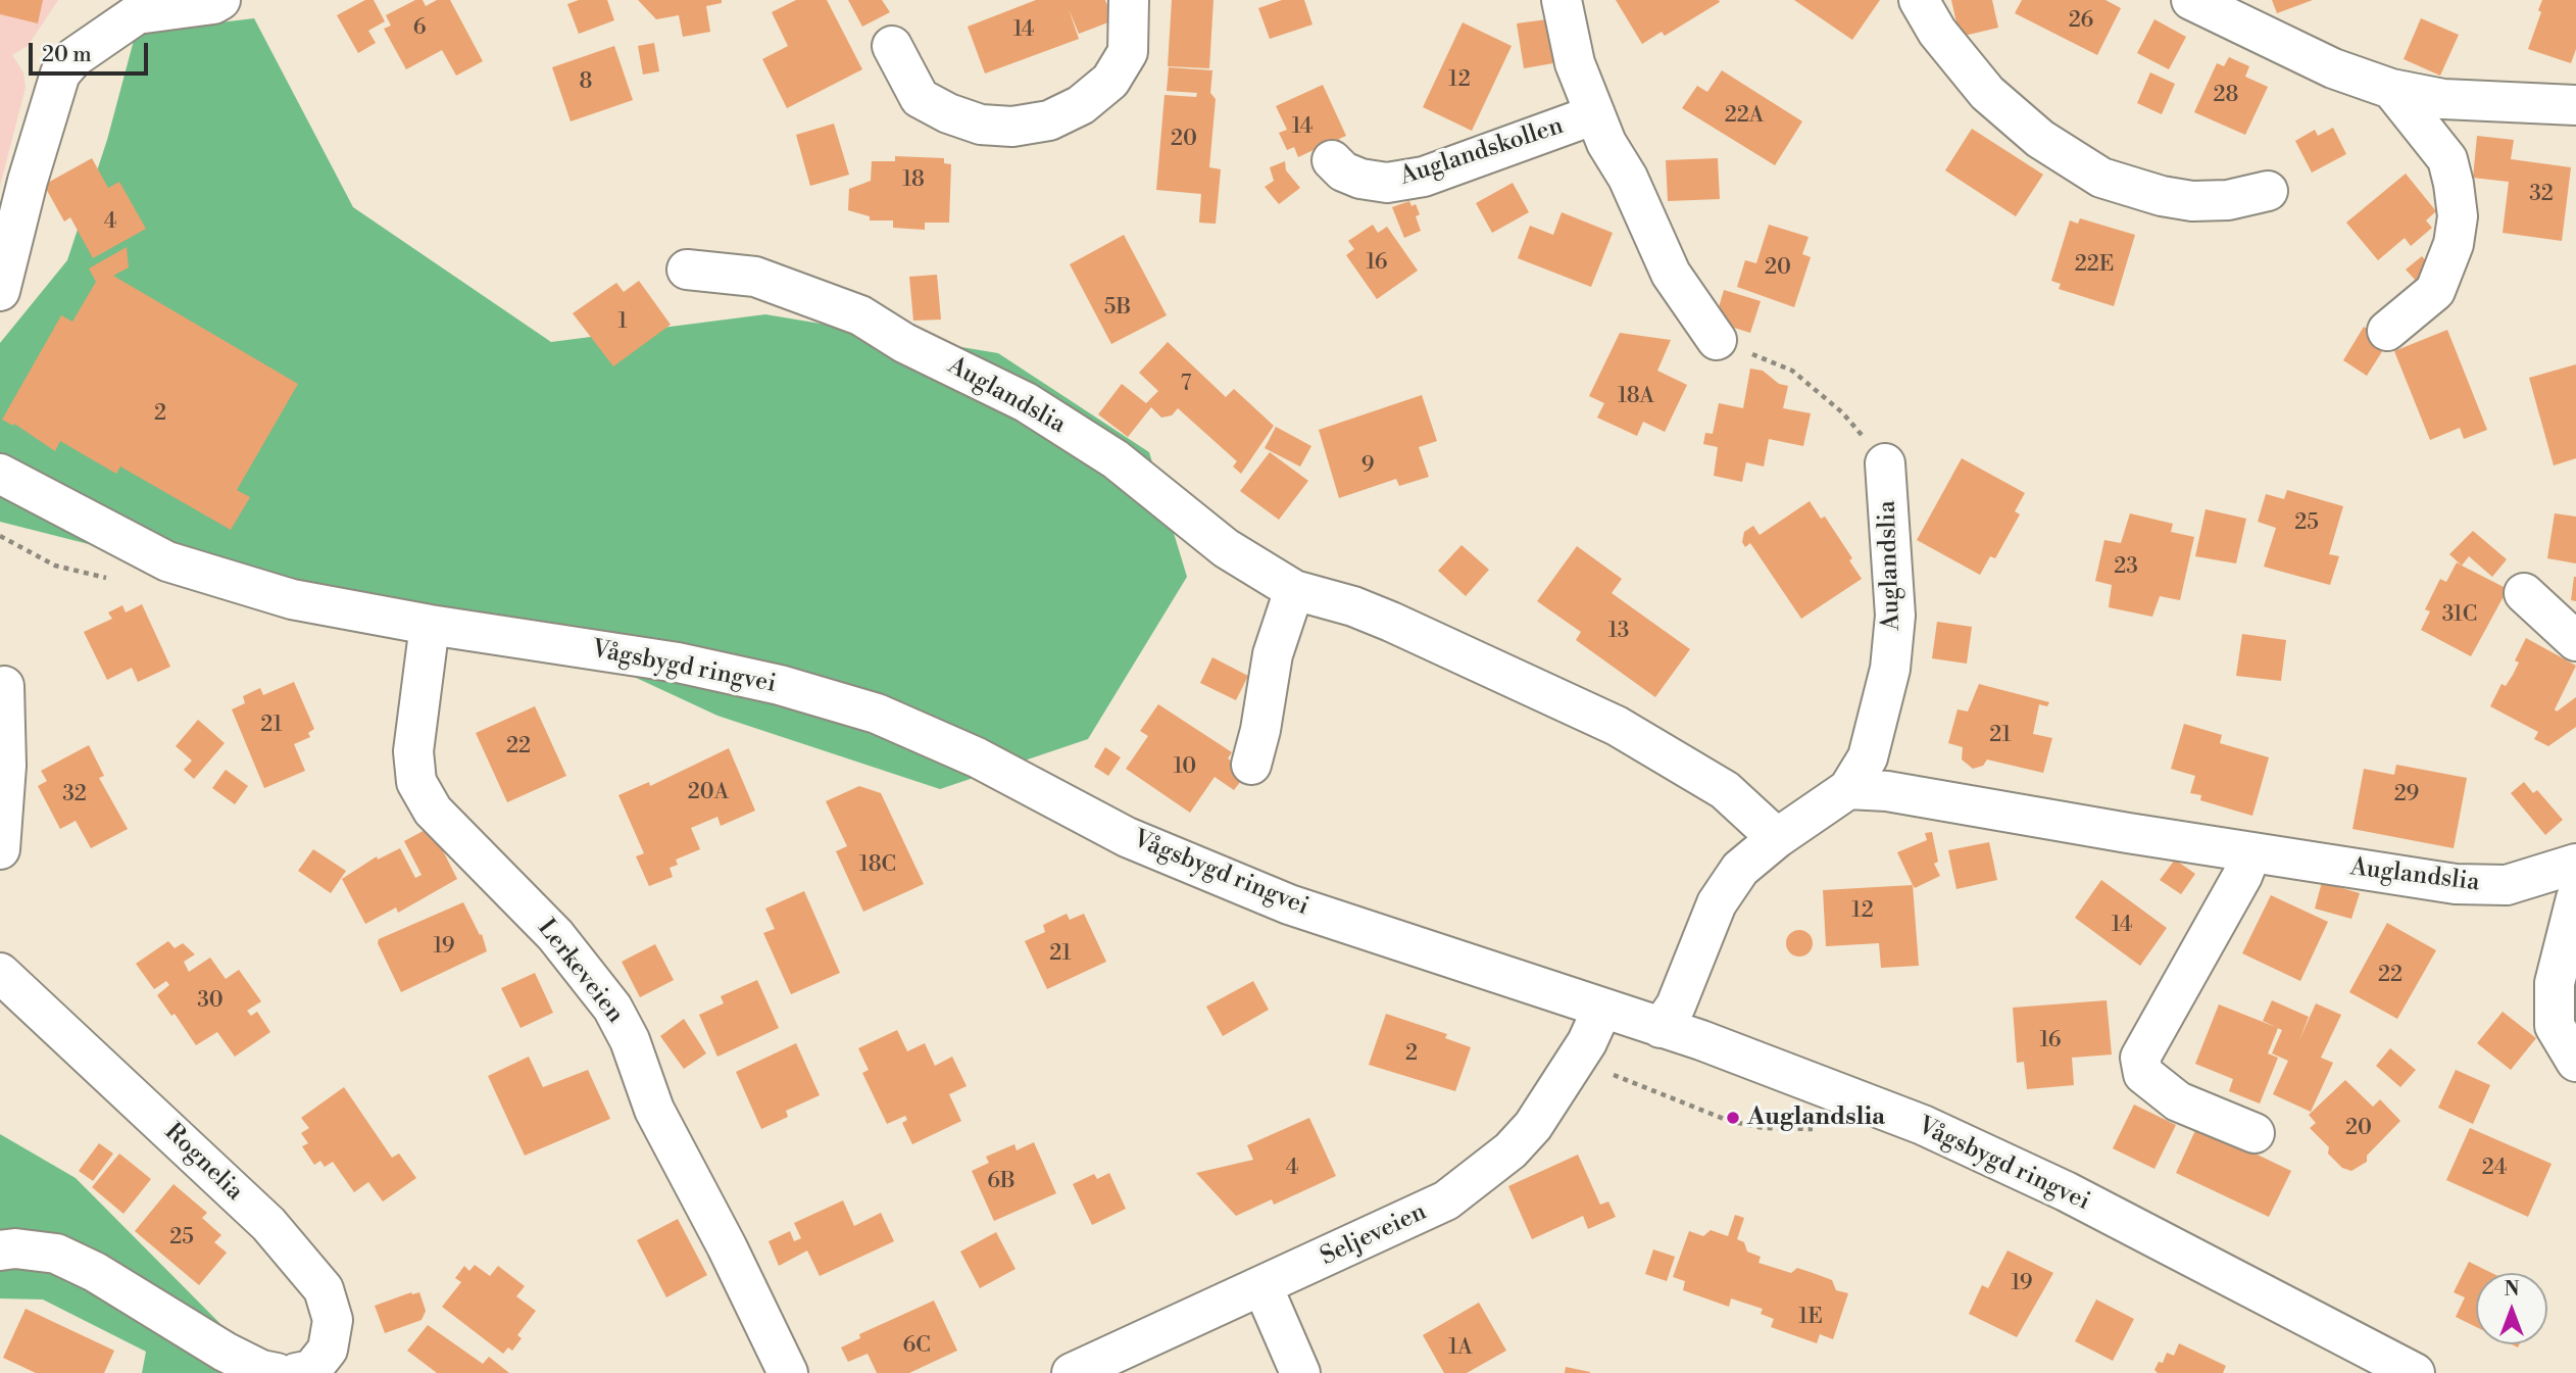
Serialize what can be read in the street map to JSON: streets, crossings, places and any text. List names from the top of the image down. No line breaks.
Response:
{"streets":{"street":["Auglandskollen","Auglandslia","Vågsbygd ringvei","Lerkeveien","Rognelia","Seljeveien"]},"crossings":[["Auglandslia","Vågsbygd ringvei"],["Vågsbygd ringvei","Lerkeveien"],["Vågsbygd ringvei","Seljeveien"]],"places":["Auglandslia"],"house_numbers":["26","6","14","12","8","28","22A","14","20","18","32","4","16","22E","20","5B","1","7","18A","2","9","25","23","31C","13","21","21","22","10","20A","32","29","18C","12","14","19","21","22","30","16","2","20","4","24","6B","25","19","1E","6C","1A"],"scale_bar":"20 m","north":"top"}
